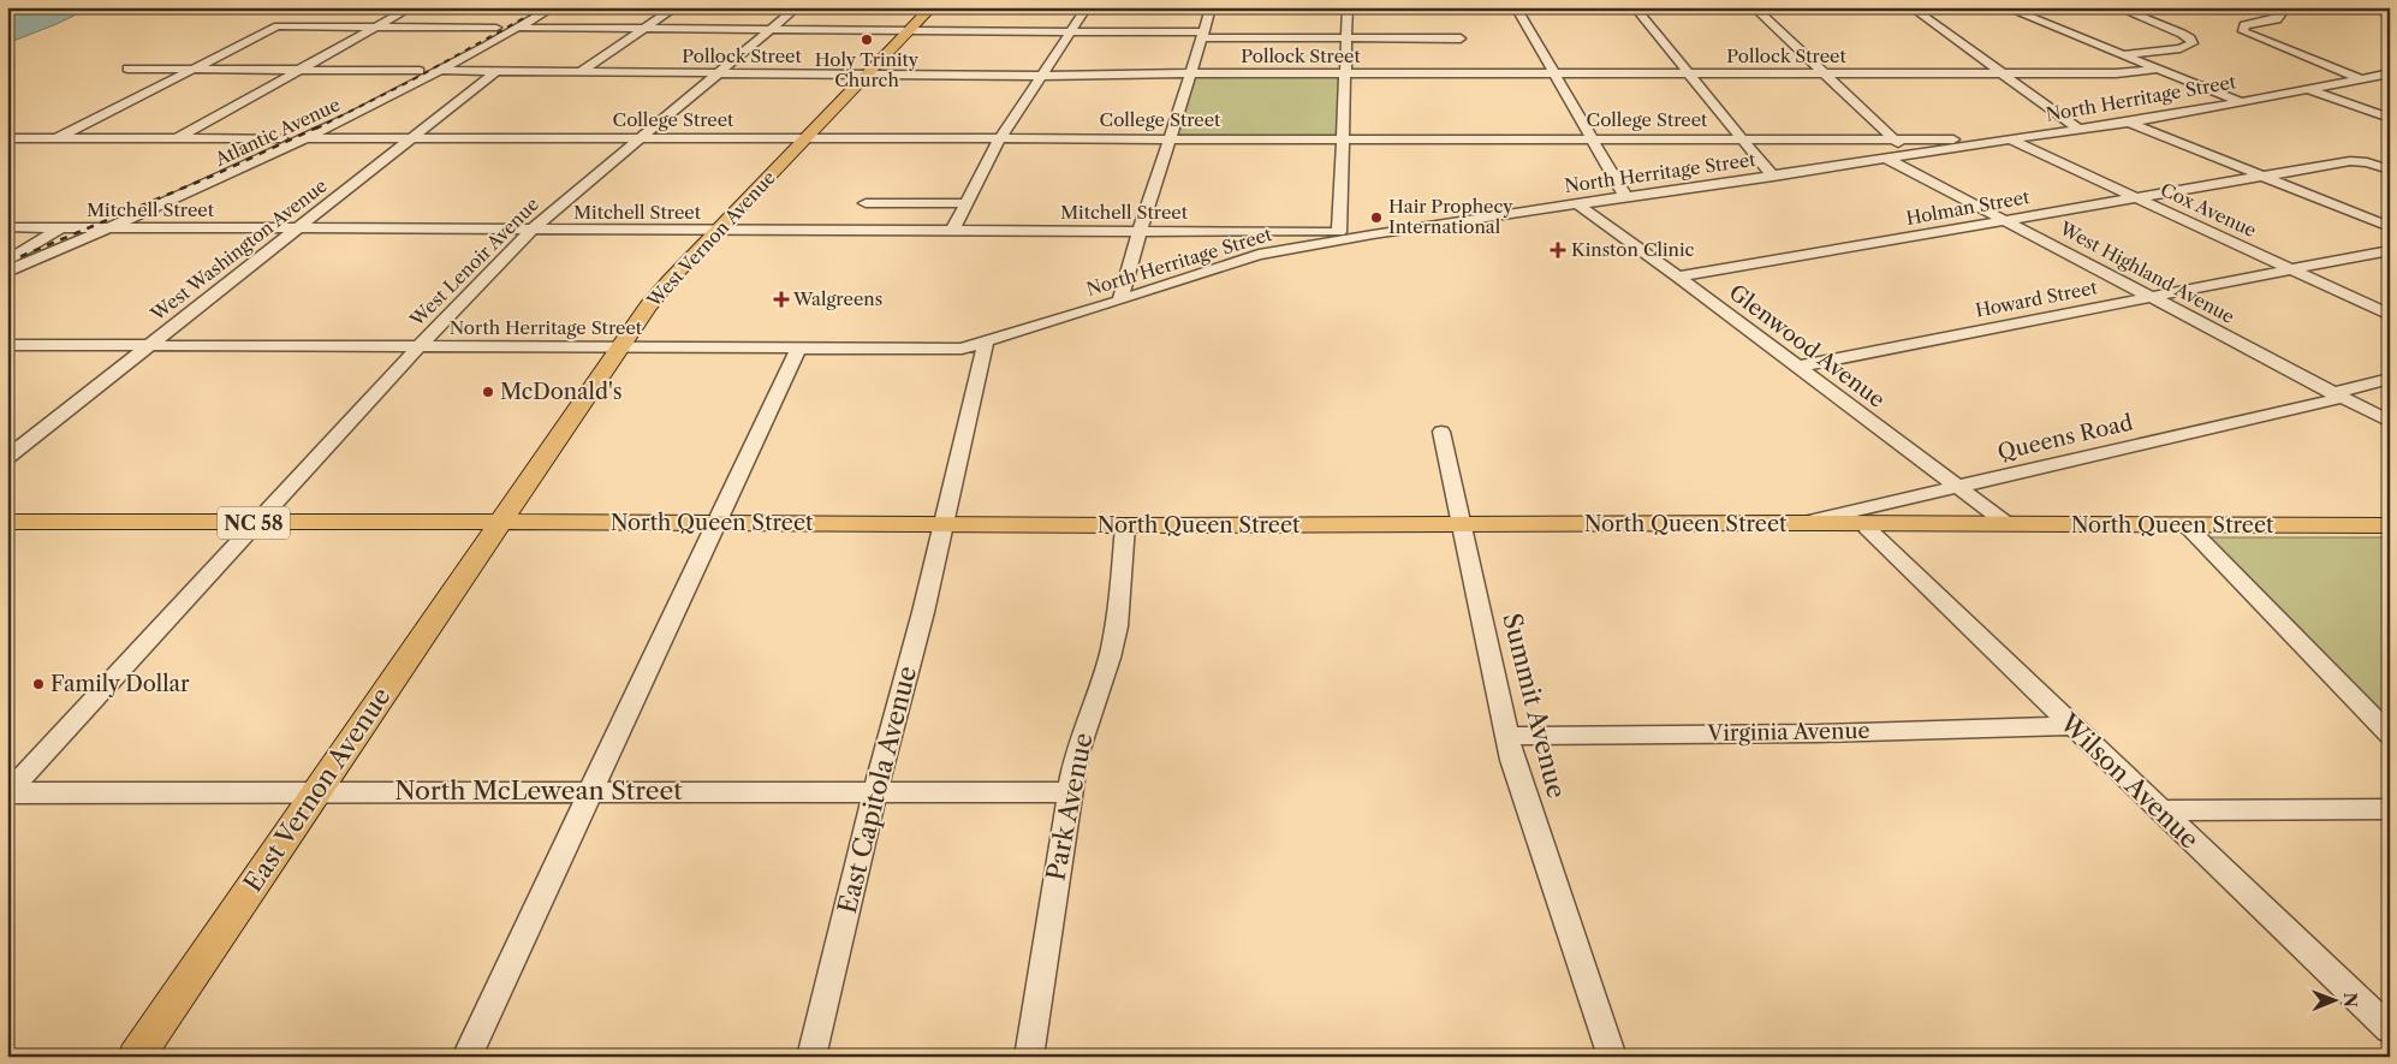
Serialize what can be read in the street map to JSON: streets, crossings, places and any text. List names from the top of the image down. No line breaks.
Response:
{"streets":{"main road":["West Vernon Avenue","NC 58","North Queen Street","East Vernon Avenue"],"street":["Pollock Street","North Herritage Street","College Street","Atlantic Avenue","Holman Street","Mitchell Street","Cox Avenue","West Washington Avenue","West Lenoir Avenue","West Highland Avenue","Howard Street","Glenwood Avenue","Queens Road","Summit Avenue","Virginia Avenue","Wilson Avenue","East Capitola Avenue","North McLewean Street","Park Avenue"]},"crossings":[["Pollock Street","Atlantic Avenue"],["Pollock Street","West Vernon Avenue"],["Pollock Street","West Washington Avenue"],["Pollock Street","West Lenoir Avenue"],["North Herritage Street","College Street"],["North Herritage Street","Mitchell Street"],["North Herritage Street","Cox Avenue"],["North Herritage Street","West Vernon Avenue"],["North Herritage Street","West Washington Avenue"],["North Herritage Street","West Lenoir Avenue"],["North Herritage Street","West Highland Avenue"],["North Herritage Street","Glenwood Avenue"],["College Street","Atlantic Avenue"],["College Street","Cox Avenue"],["College Street","West Vernon Avenue"],["College Street","West Washington Avenue"],["College Street","West Lenoir Avenue"],["Atlantic Avenue","Mitchell Street"],["Holman Street","Cox Avenue"],["Holman Street","West Highland Avenue"],["Holman Street","Glenwood Avenue"],["Mitchell Street","West Vernon Avenue"],["Mitchell Street","West Washington Avenue"],["Mitchell Street","West Lenoir Avenue"],["Cox Avenue","Howard Street"],["West Vernon Avenue","North Queen Street"],["West Vernon Avenue","East Vernon Avenue"],["West Lenoir Avenue","North Queen Street"],["West Lenoir Avenue","North McLewean Street"],["West Highland Avenue","Howard Street"],["West Highland Avenue","Queens Road"],["Howard Street","Glenwood Avenue"],["Glenwood Avenue","Queens Road"],["Glenwood Avenue","North Queen Street"],["Queens Road","North Queen Street"],["North Queen Street","Summit Avenue"],["North Queen Street","East Vernon Avenue"],["North Queen Street","East Capitola Avenue"],["North Queen Street","Park Avenue"],["Summit Avenue","Virginia Avenue"],["Virginia Avenue","Wilson Avenue"],["East Vernon Avenue","North McLewean Street"],["East Capitola Avenue","North McLewean Street"],["North McLewean Street","Park Avenue"]],"places":{"other":["Holy Trinity Church","Hair Prophecy International","McDonald's","Family Dollar"],"health":["Kinston Clinic","Walgreens"]},"north":"right"}
